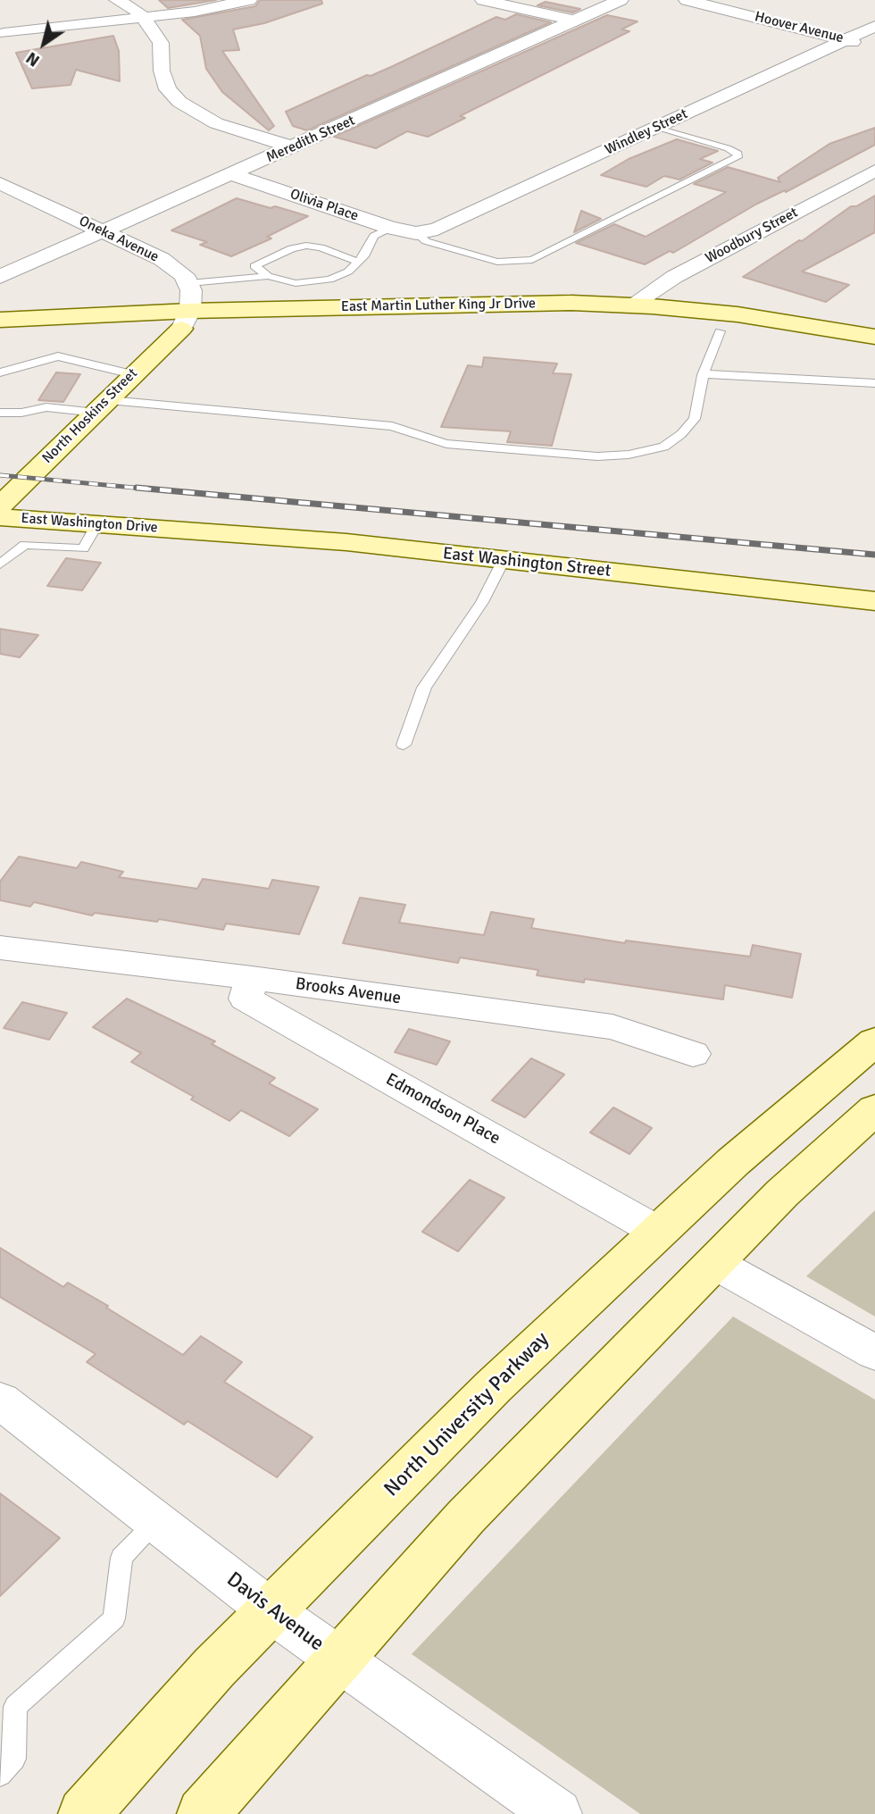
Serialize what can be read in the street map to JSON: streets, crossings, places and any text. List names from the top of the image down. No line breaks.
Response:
{"streets":{"main road":["East Martin Luther King Jr Drive","North Hoskins Street","East Washington Drive","East Washington Street","North University Parkway"],"street":["Hoover Avenue","Windley Street","Meredith Street","Olivia Place","Woodbury Street","Oneka Avenue","Brooks Avenue","Edmondson Place","Davis Avenue"]},"crossings":[["Hoover Avenue","Windley Street"],["Windley Street","Olivia Place"],["Meredith Street","Olivia Place"],["Meredith Street","Oneka Avenue"],["Woodbury Street","East Martin Luther King Jr Drive"],["East Martin Luther King Jr Drive","North Hoskins Street"],["East Washington Drive","East Washington Street"],["Brooks Avenue","Edmondson Place"],["Edmondson Place","North University Parkway"],["North University Parkway","Davis Avenue"]],"north":"bottom left"}
